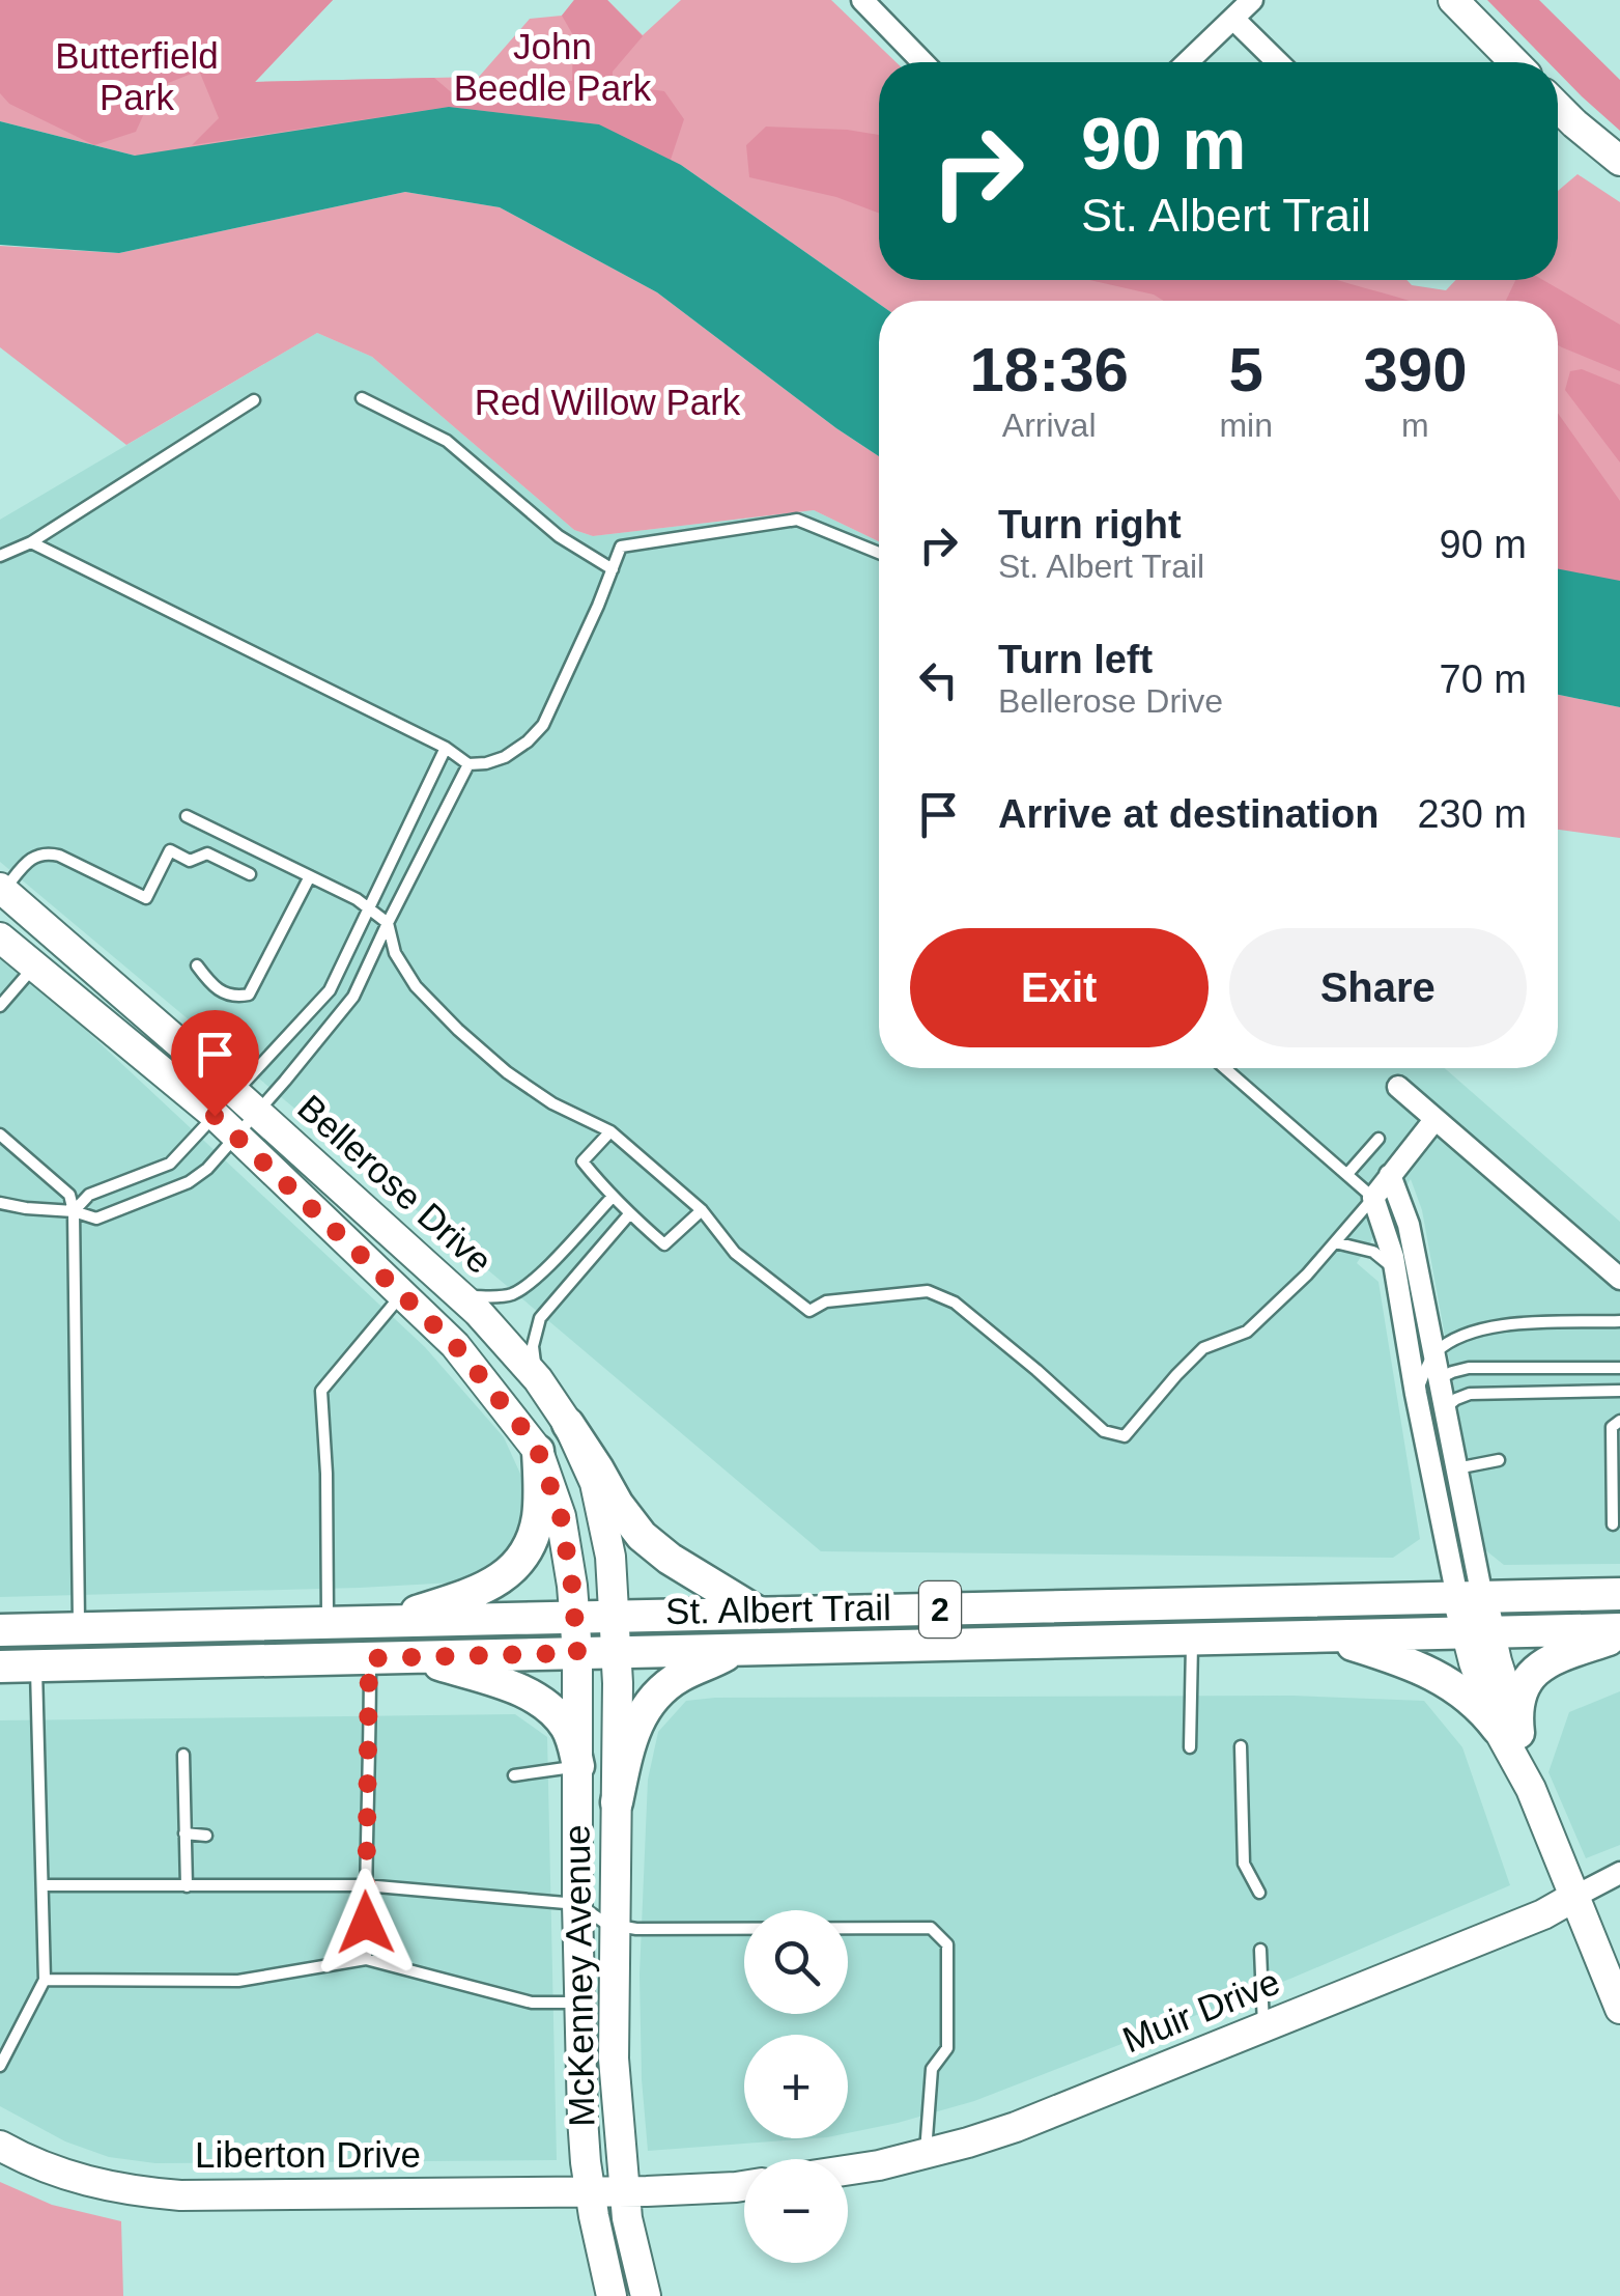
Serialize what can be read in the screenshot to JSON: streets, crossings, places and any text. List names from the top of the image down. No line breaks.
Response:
{"streets":{"main road":["Bellerose Drive","St. Albert Trail","2","McKenney Avenue","Muir Drive","Liberton Drive"]},"crossings":[["Bellerose Drive","St. Albert Trail"],["Bellerose Drive","McKenney Avenue"],["St. Albert Trail","McKenney Avenue"],["McKenney Avenue","Liberton Drive"]],"parks":["John Beedle Park","Butterfield Park","Red Willow Park"],"page":{"turn":["90 m","St. Albert Trail"],"eta":["18:36","Arrival","5","min","390","m"],"list":[{"name":"Turn right","note":"St. Albert Trail","value":"90 m"},{"name":"Turn left","note":"Bellerose Drive","value":"70 m"},{"name":"Arrive at destination","value":"230 m"}],"buttons":["Exit","Share"],"map_buttons":["+","−"]}}
